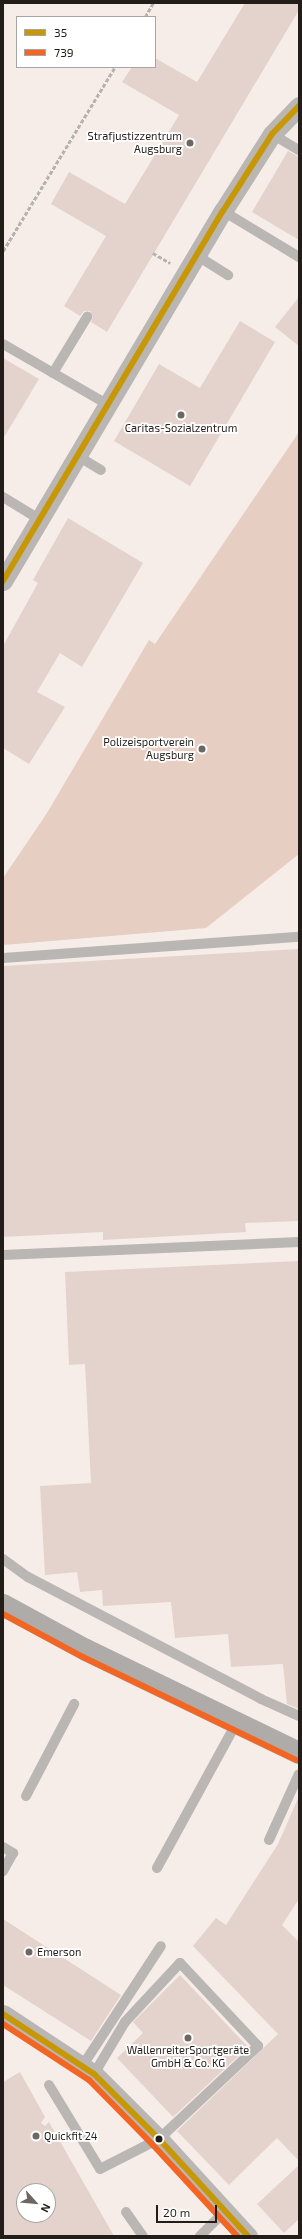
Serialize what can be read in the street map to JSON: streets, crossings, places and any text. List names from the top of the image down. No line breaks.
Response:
{"places":["Strafjustizzentrum Augsburg","Caritas-Sozialzentrum","Polizeisportverein Augsburg","Emerson","WallenreiterSportgeräte GmbH & Co. KG","Quickfit 24"],"lines":["transit line 35","transit line 739"],"legend":["35","739"],"scale_bar":"20 m","north":"bottom right"}
